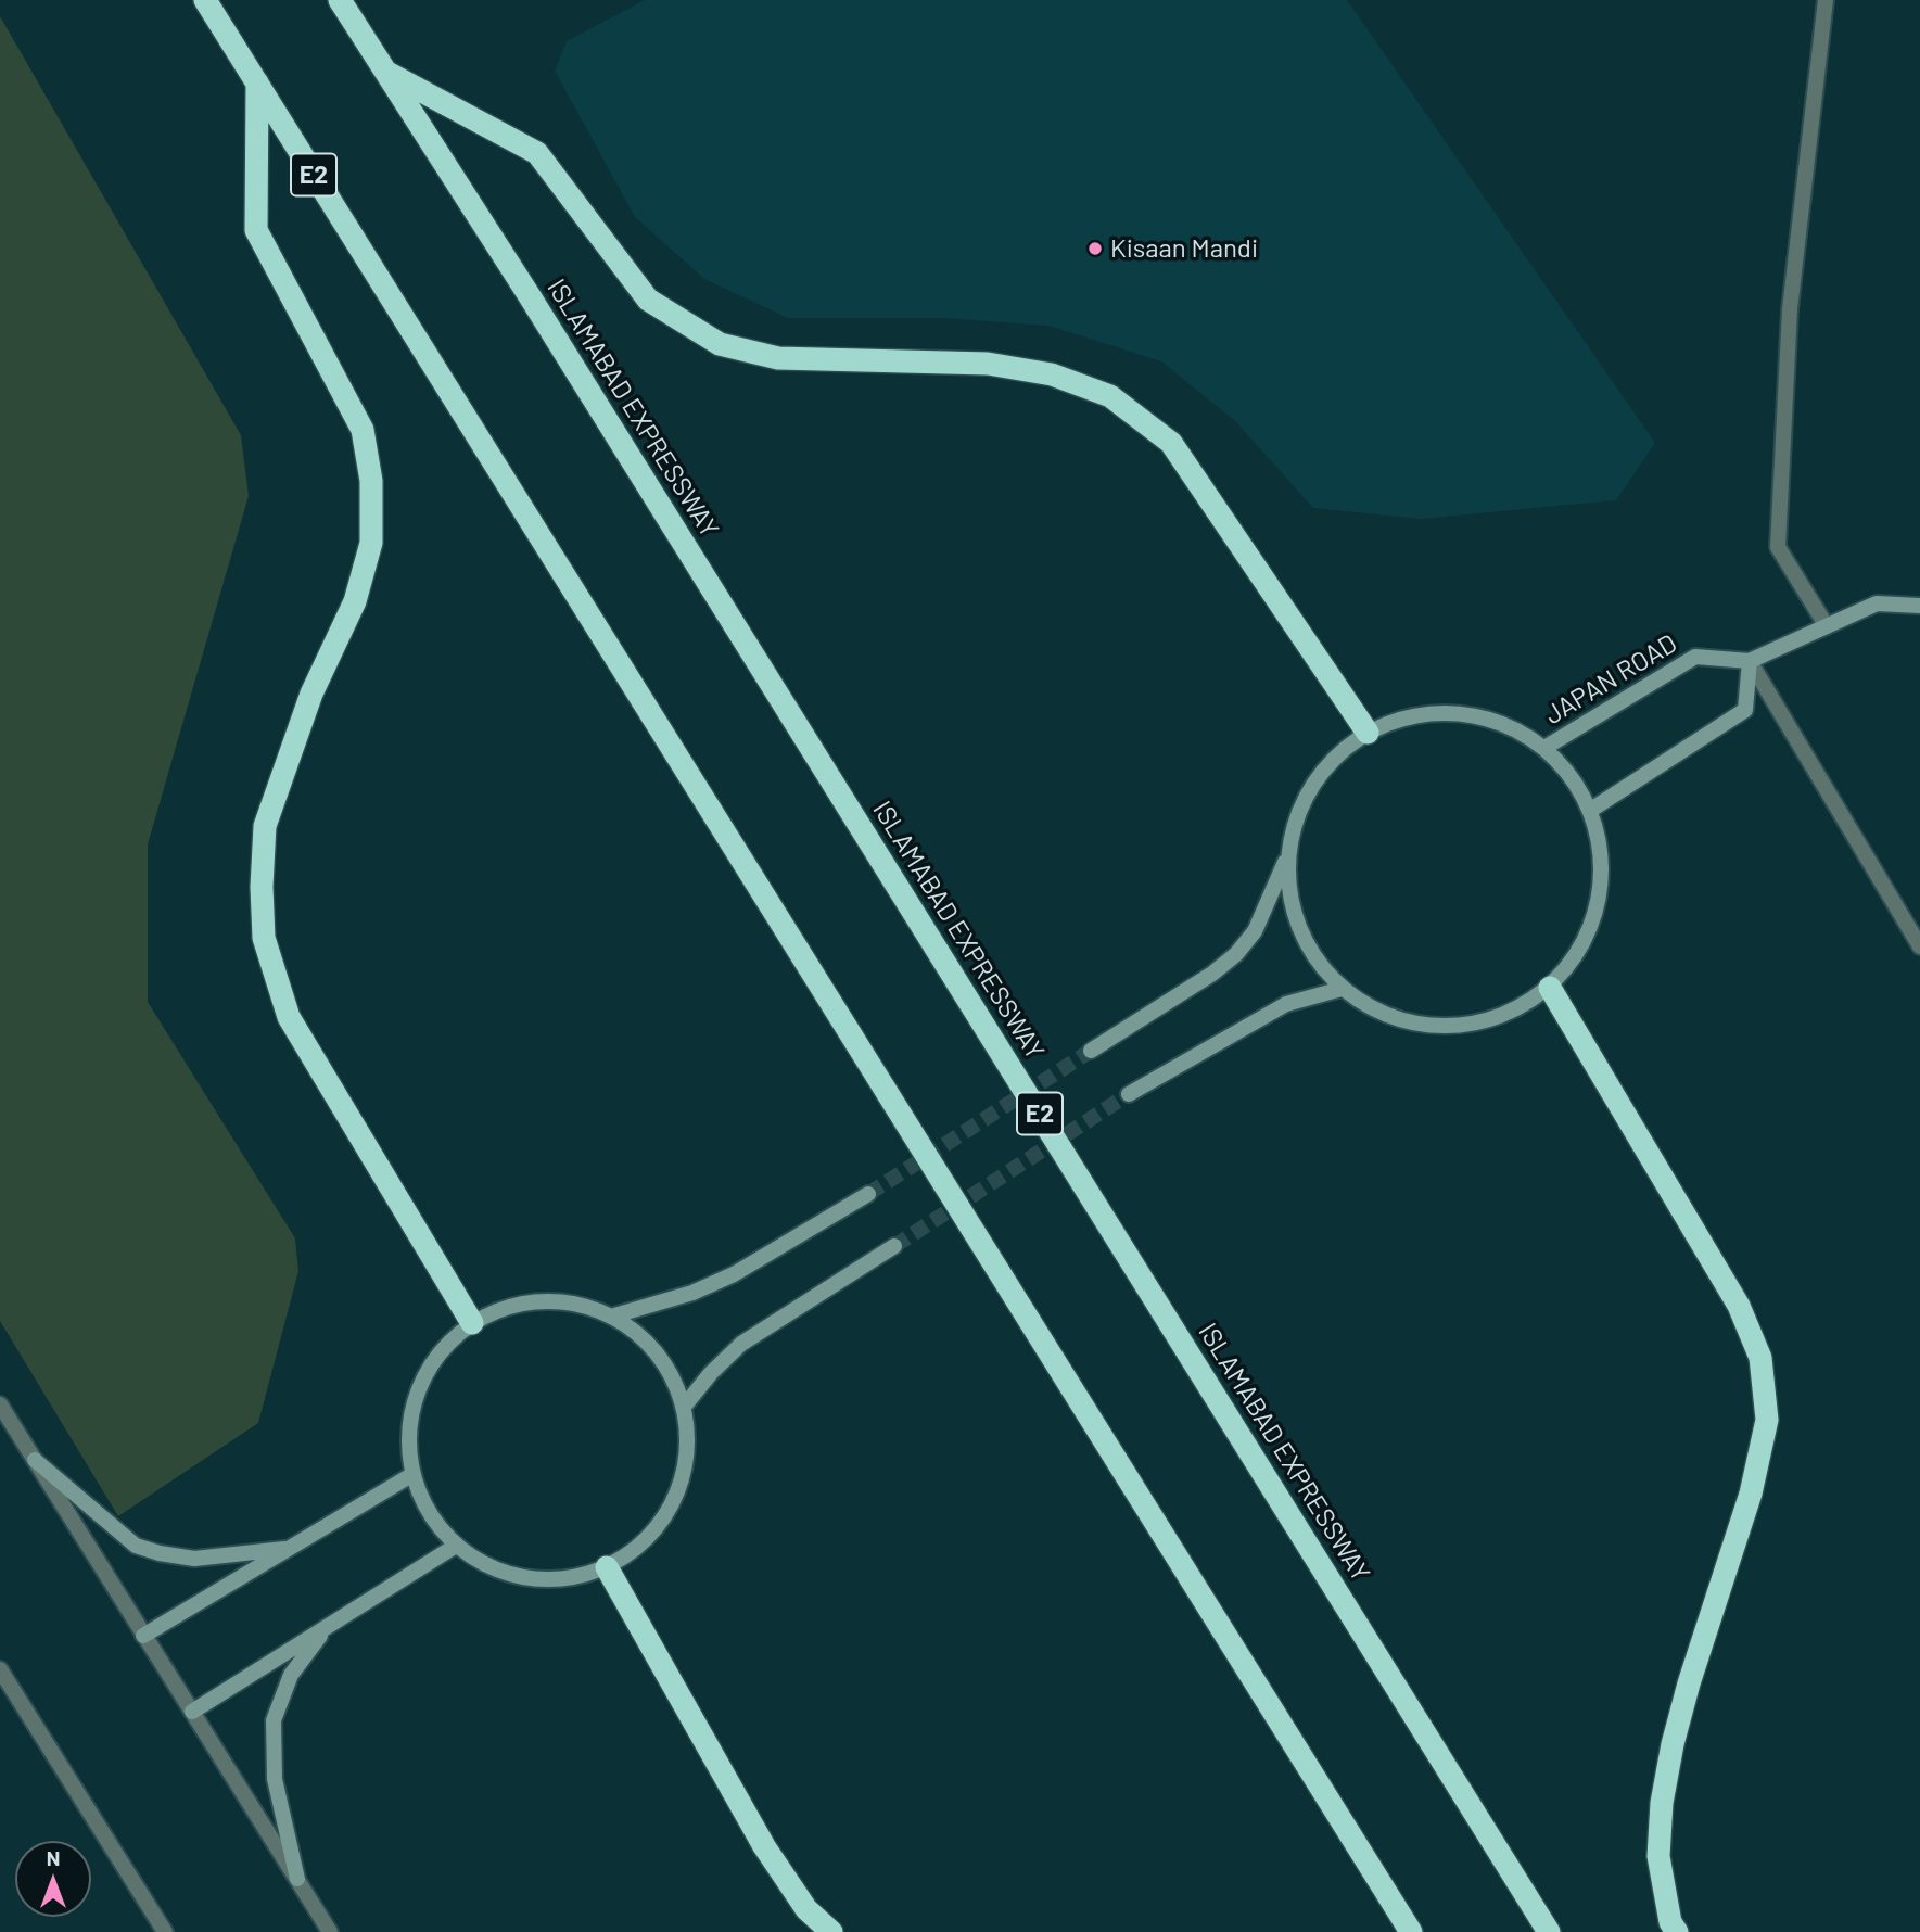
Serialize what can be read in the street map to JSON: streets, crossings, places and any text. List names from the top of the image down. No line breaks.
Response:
{"streets":{"highway":["E2","ISLAMABAD EXPRESSWAY"],"street":["JAPAN ROAD"]},"places":["Kisaan Mandi"],"north":"top"}
